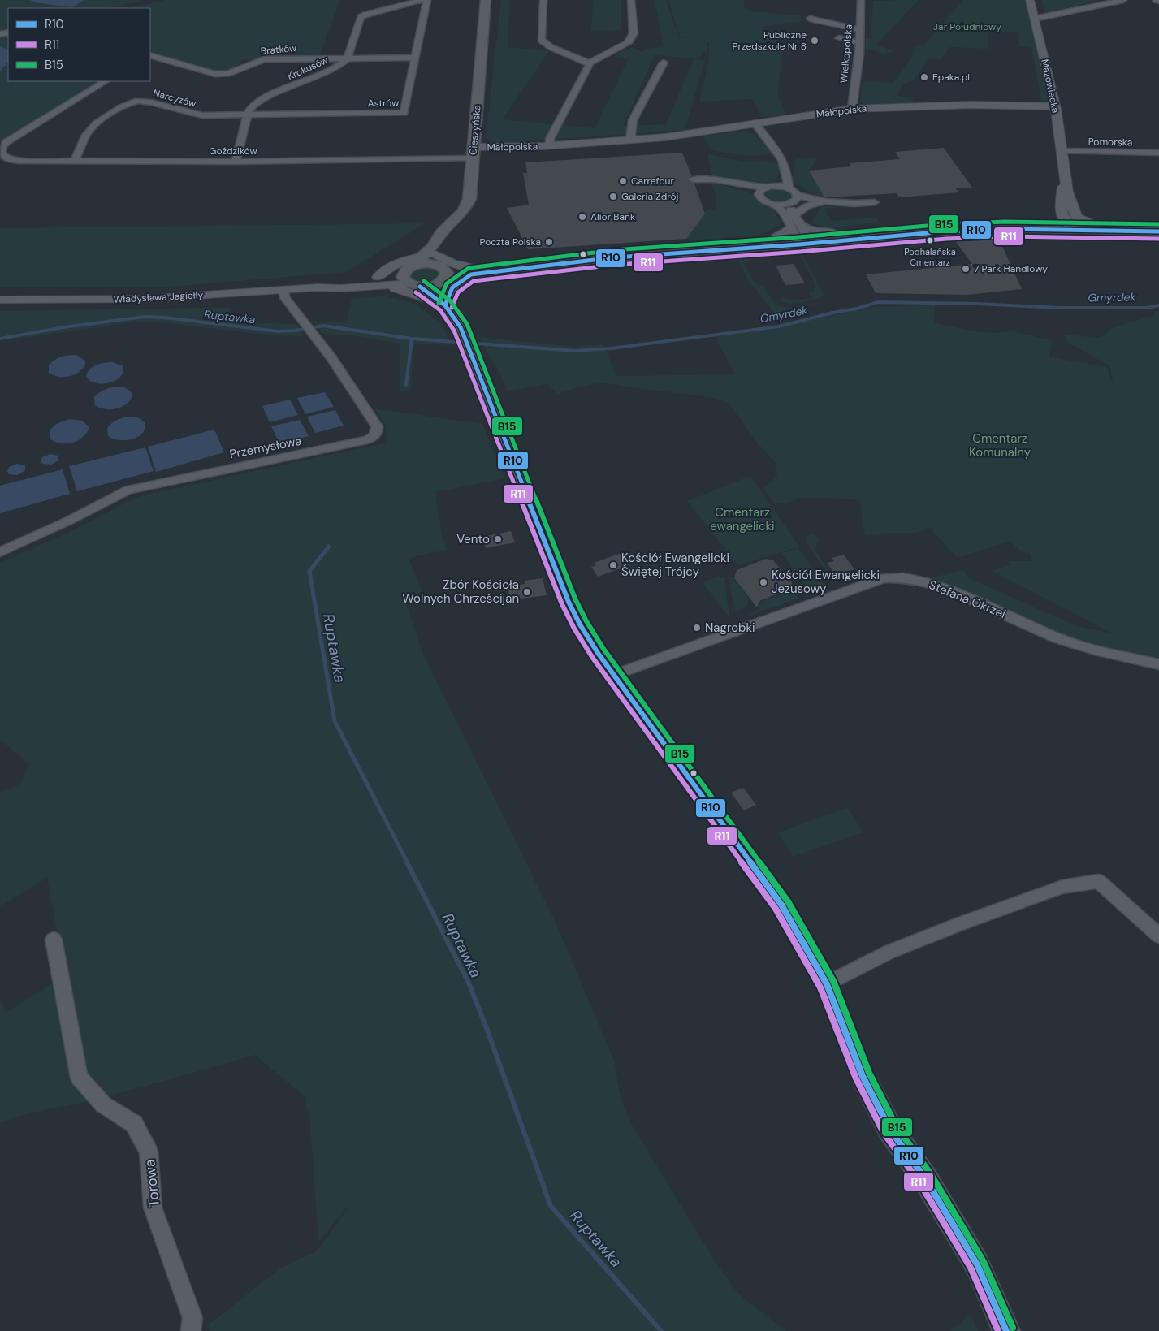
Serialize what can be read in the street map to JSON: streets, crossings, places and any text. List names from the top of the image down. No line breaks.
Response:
{"streets":{"main road":["Cieszyńska"],"street":["Bratków","Wielkopolska","Krokusów","Mazowiecka","Narcyzów","Astrów","Małopolska","Pomorska","Goździków","Władysława Jagiełły","Przemysłowa","Stefana Okrzei","Torowa"]},"crossings":[["Bratków","Krokusów"],["Bratków","Astrów"],["Wielkopolska","Małopolska"],["Krokusów","Narcyzów"],["Krokusów","Astrów"],["Krokusów","Goździków"],["Mazowiecka","Małopolska"],["Mazowiecka","Pomorska"],["Narcyzów","Astrów"],["Narcyzów","Goździków"],["Małopolska","Cieszyńska"],["Małopolska","Goździków"],["Cieszyńska","Goździków"],["Władysława Jagiełły","Przemysłowa"]],"water":["Gmyrdek","Ruptawka"],"parks":["Jar Południowy","Cmentarz Komunalny","Cmentarz ewangelicki"],"places":["Publiczne Przedszkole Nr 8","Epaka.pl","Carrefour","Galeria Zdrój","Alior Bank","Podhalańska Cmentarz","Poczta Polska","7 Park Handlowy","Vento","Kościół Ewangelicki Świętej Trójcy","Kościół Ewangelicki Jezusowy","Zbór Kościoła Wolnych Chrześcijan","Nagrobki"],"lines":["transit line B15","transit line R10","transit line R11"],"legend":["R10","R11","B15"]}
